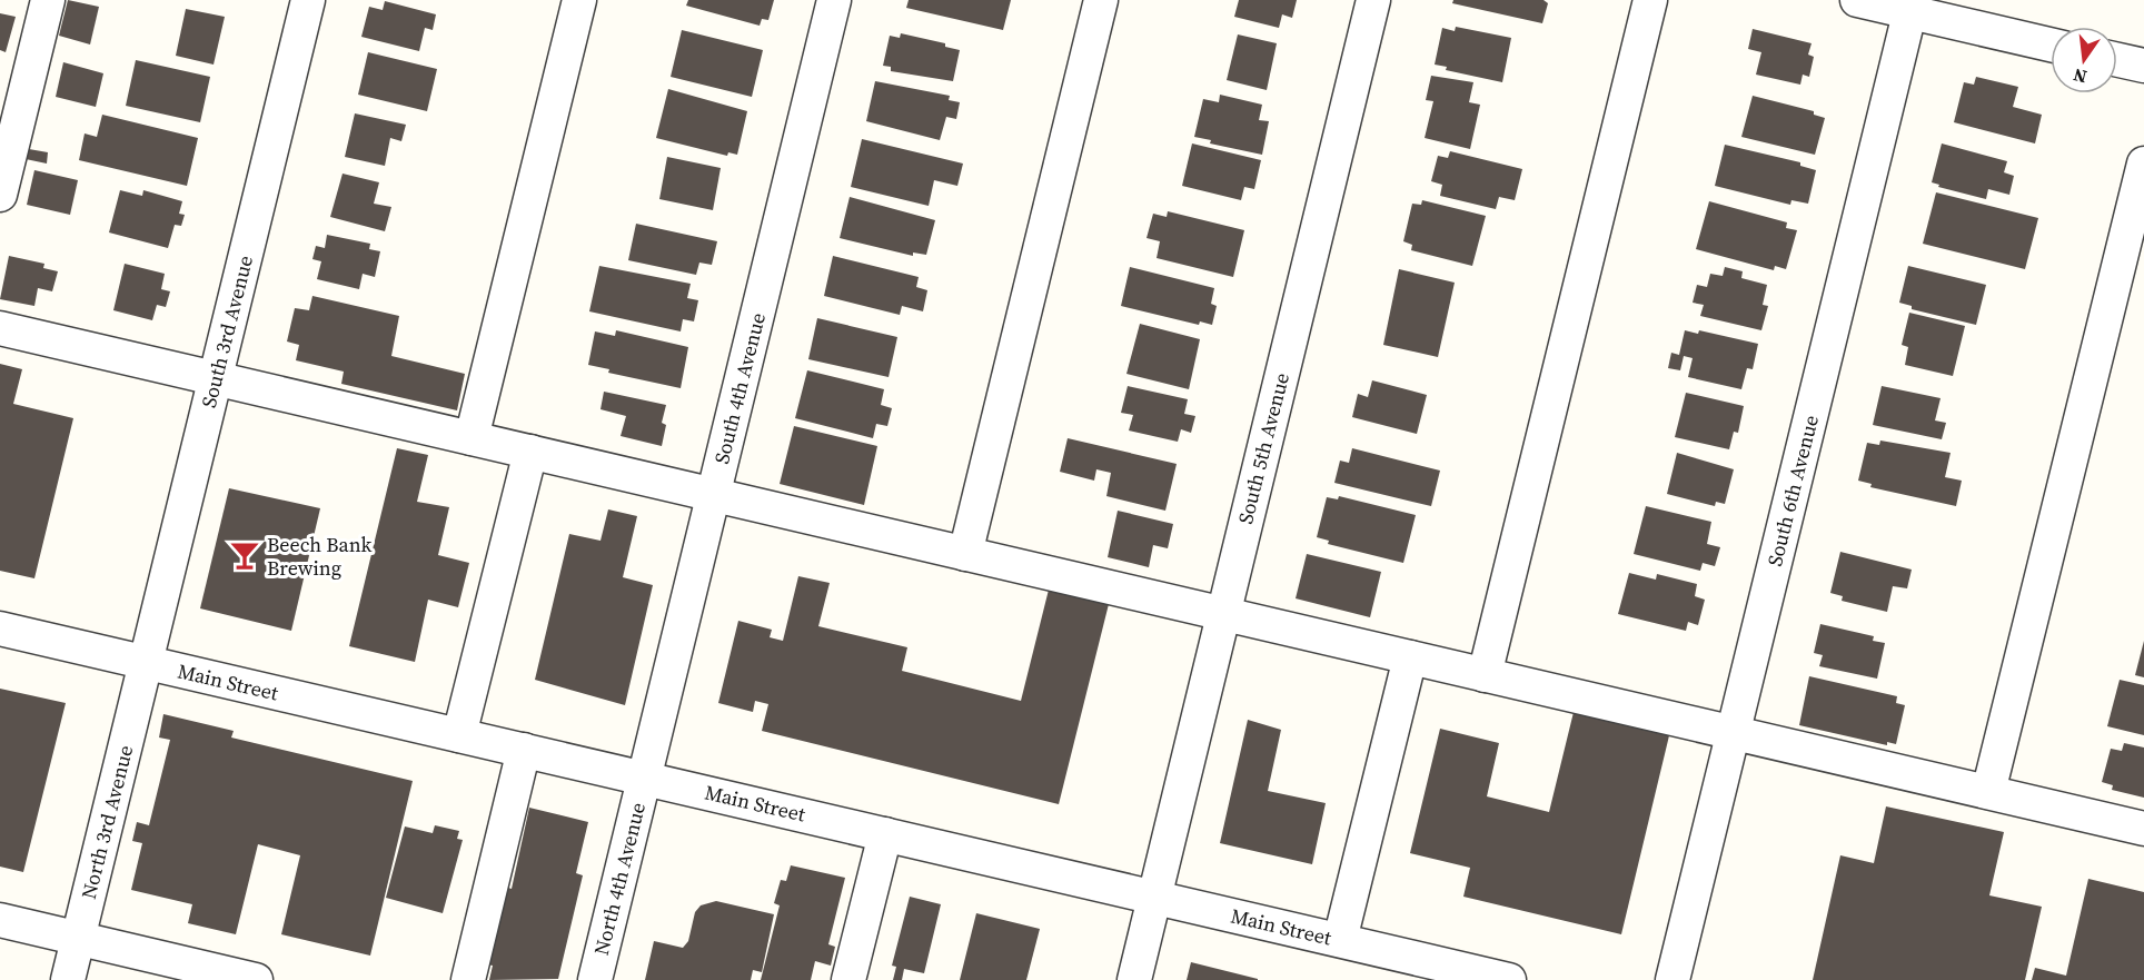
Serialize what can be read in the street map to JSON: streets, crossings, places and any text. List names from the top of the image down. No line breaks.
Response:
{"streets":{"street":["South 3rd Avenue","South 4th Avenue","South 5th Avenue","South 6th Avenue","Main Street","North 3rd Avenue","North 4th Avenue"]},"crossings":[["South 3rd Avenue","Main Street"],["South 3rd Avenue","North 3rd Avenue"],["South 4th Avenue","Main Street"],["South 4th Avenue","North 4th Avenue"],["South 5th Avenue","Main Street"],["Main Street","North 3rd Avenue"],["Main Street","North 4th Avenue"]],"places":{"bar":["Beech Bank Brewing"]},"north":"bottom"}
